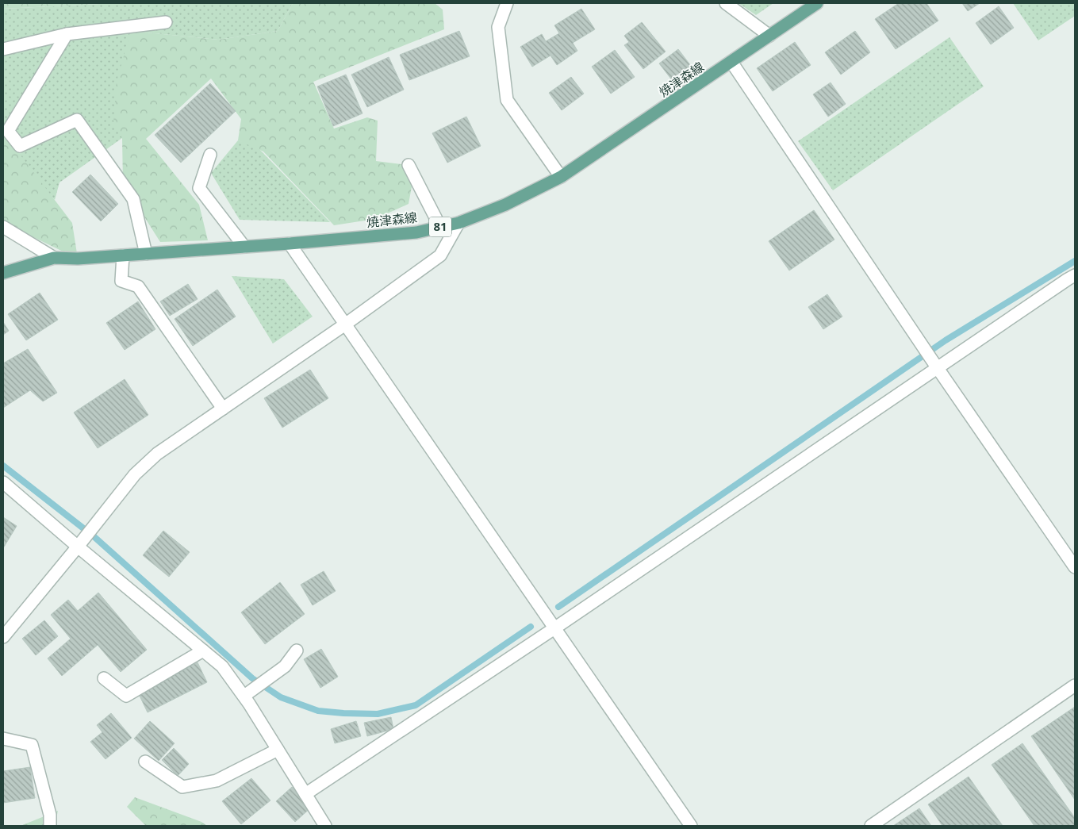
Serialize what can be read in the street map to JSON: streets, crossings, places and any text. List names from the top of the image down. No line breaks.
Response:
{"streets":{"main road":["焼津森線","81"]}}
